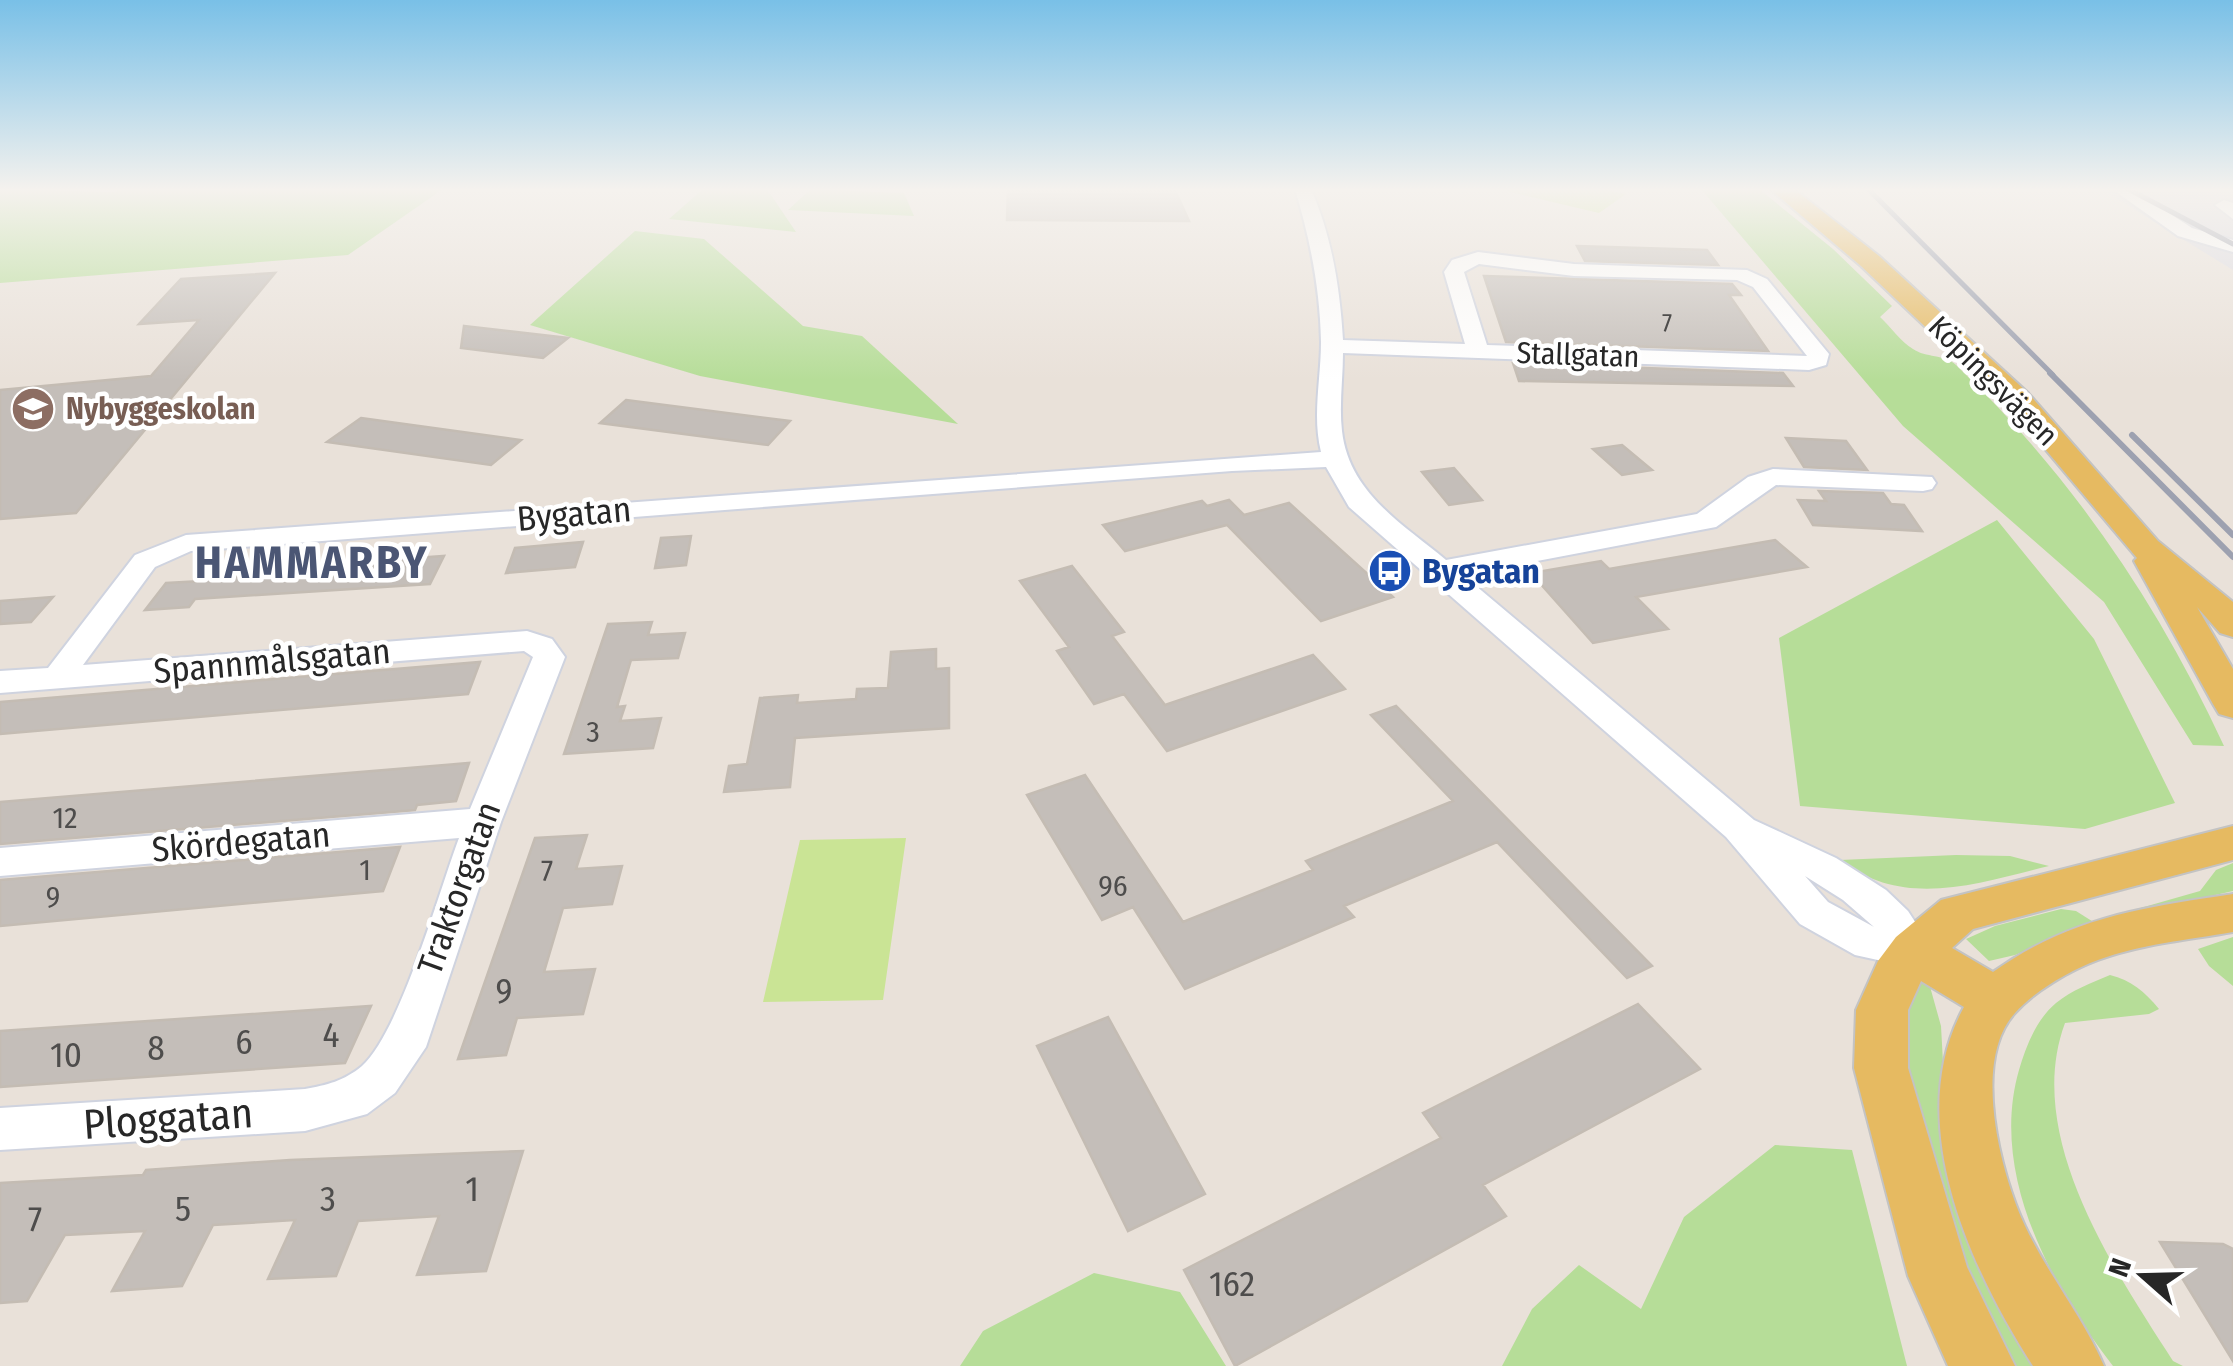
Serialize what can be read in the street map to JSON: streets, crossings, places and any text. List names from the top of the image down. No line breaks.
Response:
{"streets":{"main road":["Köpingsvägen"],"street":["Stallgatan","Bygatan","Spannmålsgatan","Skördegatan","Traktorgatan","Ploggatan"]},"crossings":[["Bygatan","Spannmålsgatan"],["Spannmålsgatan","Traktorgatan"],["Skördegatan","Traktorgatan"],["Traktorgatan","Ploggatan"]],"districts":["HAMMARBY"],"places":{"school or university":["Nybyggeskolan"],"bus stop":["Bygatan"]},"house_numbers":["7","3","12","1","7","96","9","9","4","6","8","10","1","3","5","7","162"],"north":"left"}
